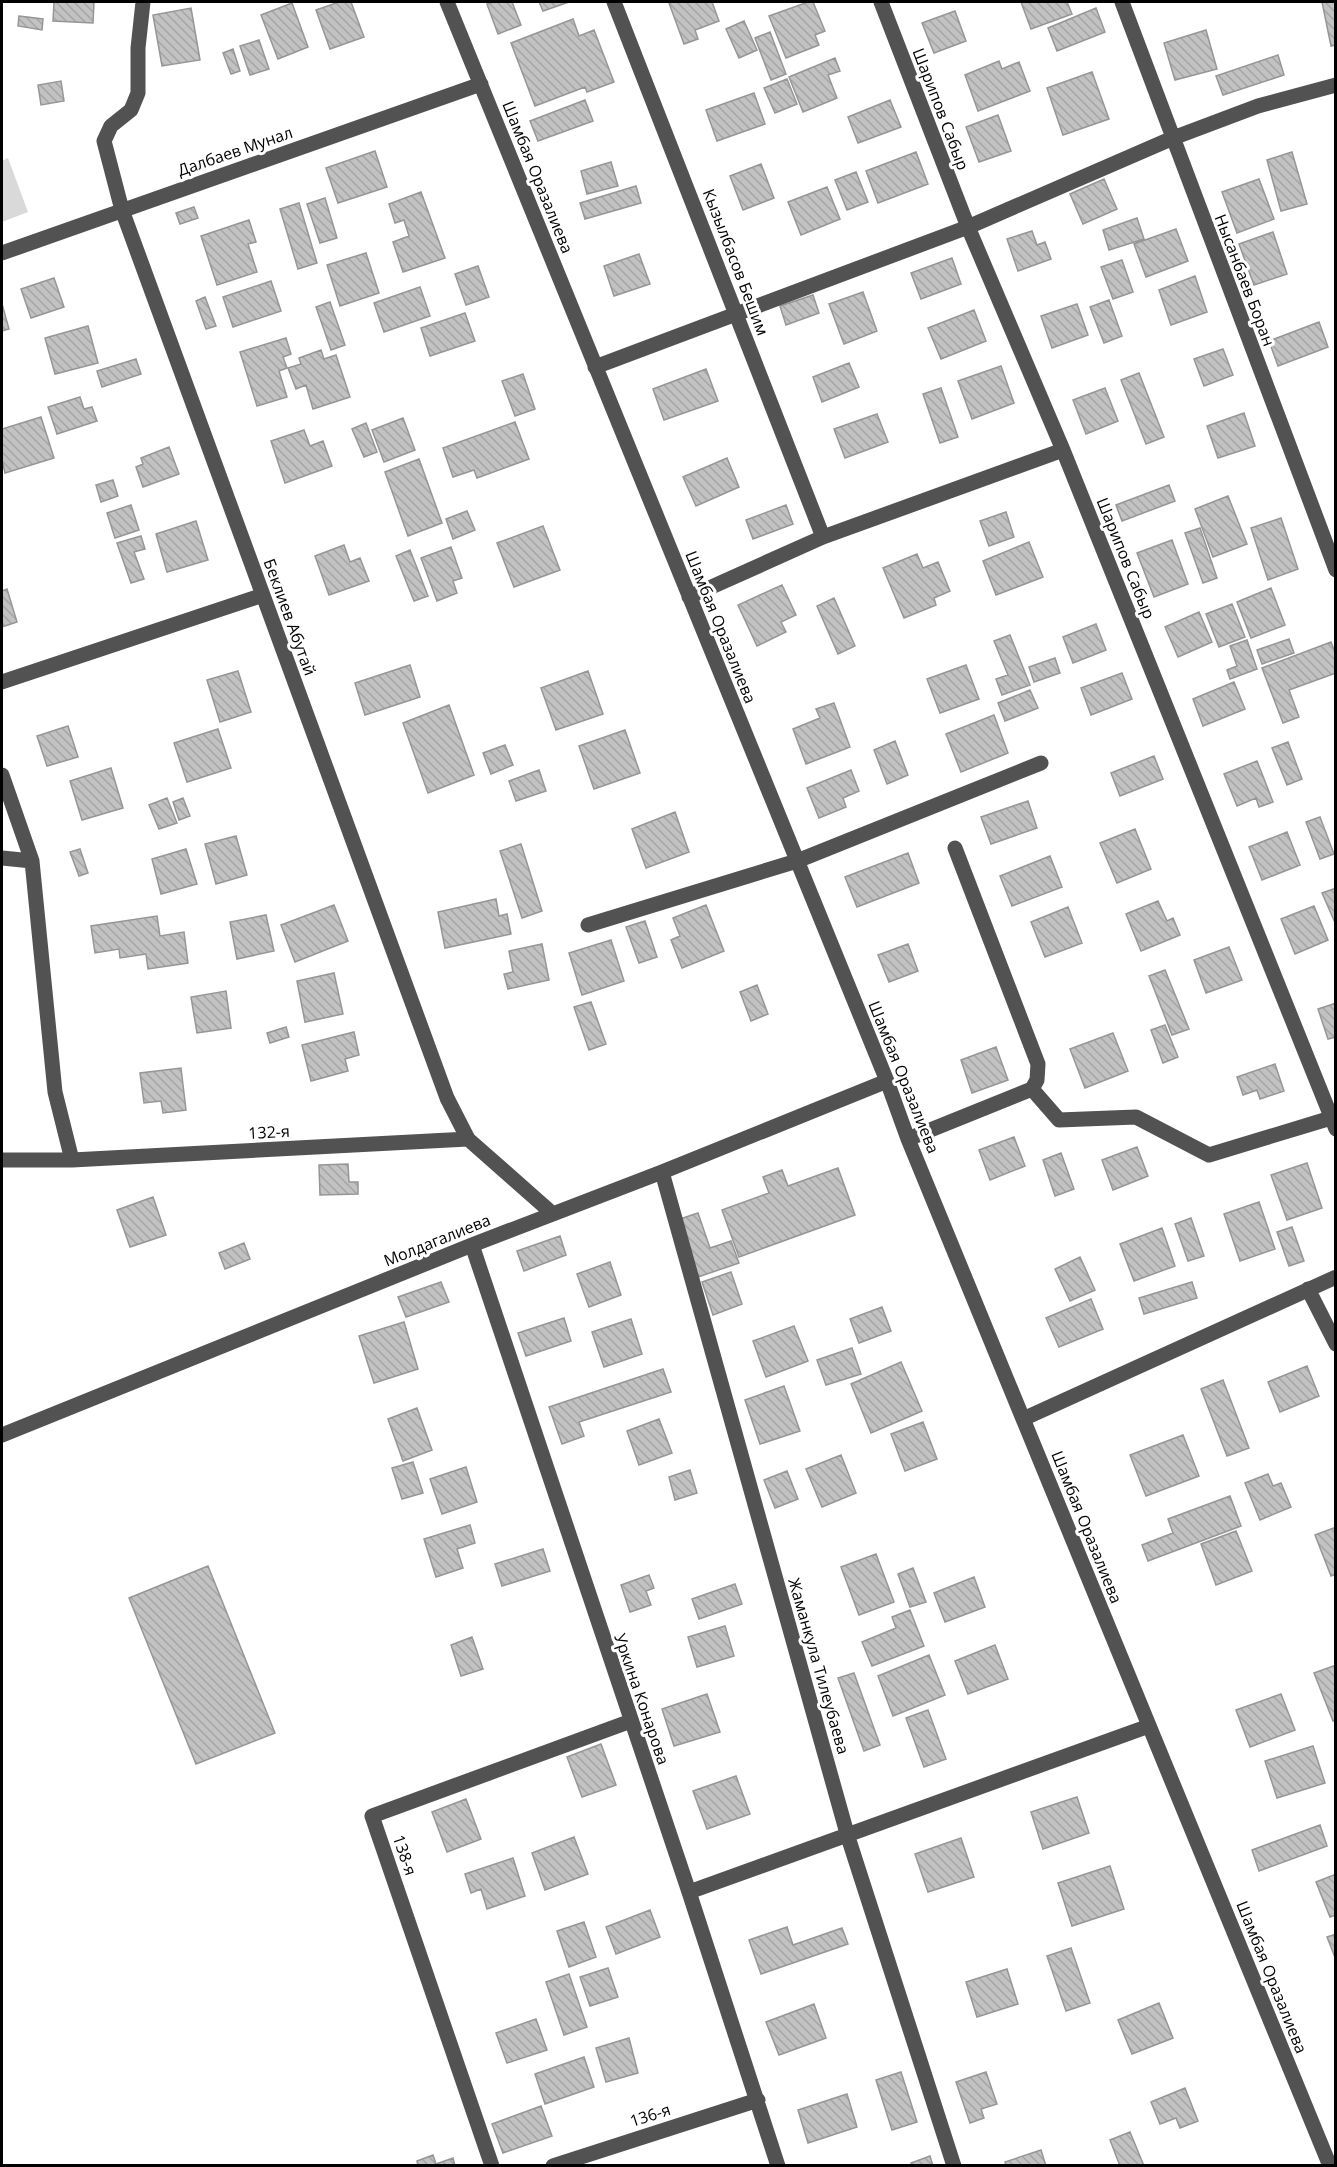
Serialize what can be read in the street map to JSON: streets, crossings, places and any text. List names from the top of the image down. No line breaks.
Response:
{"streets":{"street":["Шарипов Сабыр","Далбаев Мунал","Шамбая Оразалиева","Кызылбасов Бешим","Нысанбаев Боран","Беклиев Абутай","132-я","Молдагалиева","Жаманкула Тилеубаева","Уркина Конарова","138-я","136-я"]},"crossings":[["Далбаев Мунал","Шамбая Оразалиева"],["Далбаев Мунал","Беклиев Абутай"],["Шамбая Оразалиева","Молдагалиева"],["Беклиев Абутай","132-я"],["Беклиев Абутай","Молдагалиева"],["Молдагалиева","Жаманкула Тилеубаева"],["Молдагалиева","Уркина Конарова"],["Уркина Конарова","138-я"],["Уркина Конарова","136-я"]]}
